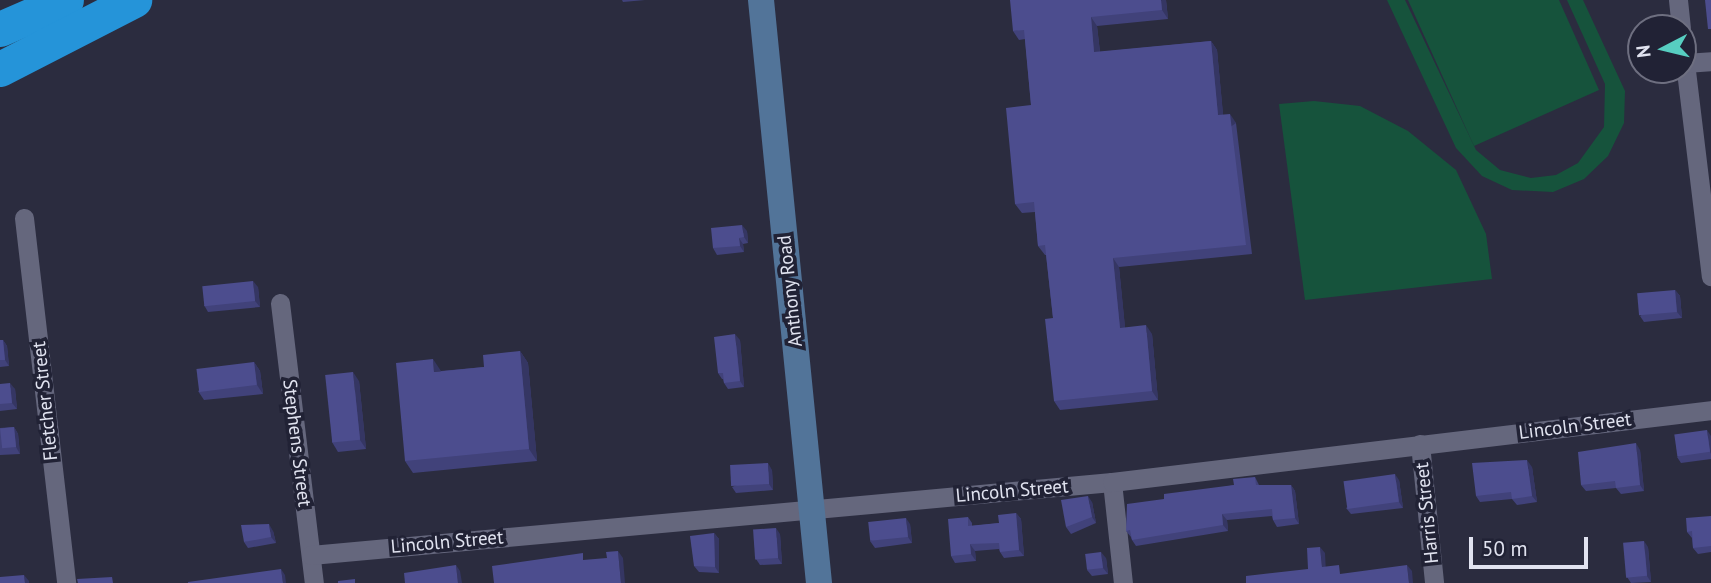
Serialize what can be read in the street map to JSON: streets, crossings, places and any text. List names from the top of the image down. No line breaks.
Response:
{"streets":{"street":["Anthony Road","Fletcher Street","Lincoln Street","Stephens Street","Harris Street"]},"crossings":[["Anthony Road","Lincoln Street"],["Lincoln Street","Stephens Street"],["Lincoln Street","Harris Street"]],"scale_bar":"50 m","north":"left"}
